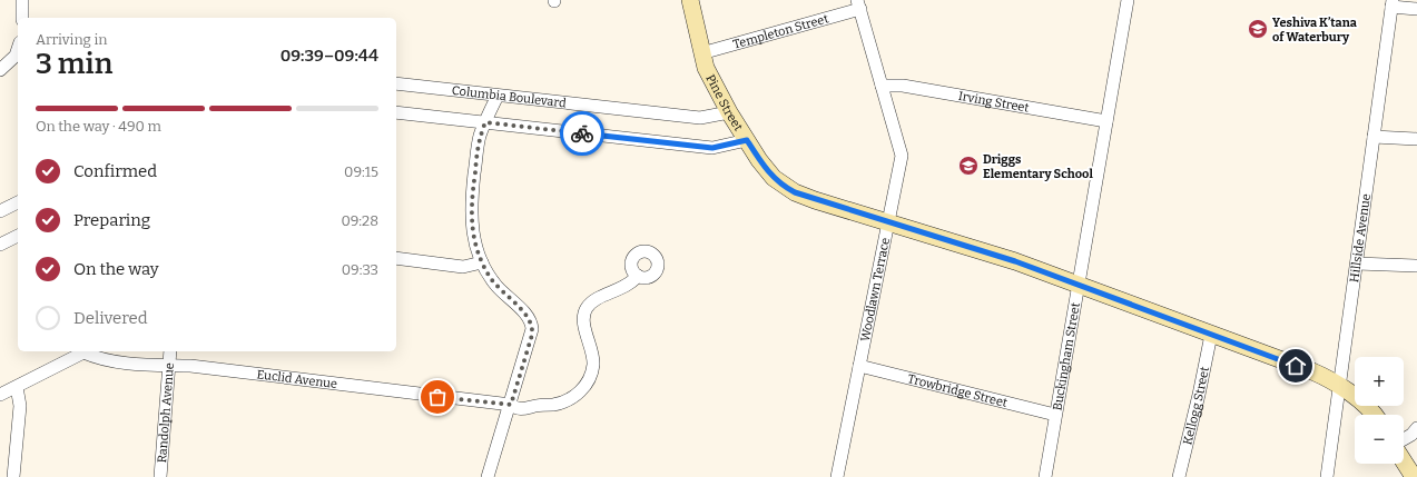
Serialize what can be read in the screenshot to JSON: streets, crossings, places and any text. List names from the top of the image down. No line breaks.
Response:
{"streets":{"street":["Templeton Street","Columbia Boulevard","Irving Street","Pine Street","Hillside Avenue","Woodlawn Terrace","Buckingham Street","Euclid Avenue","Trowbridge Street","Kellogg Street","Randolph Avenue"]},"crossings":[["Templeton Street","Pine Street"],["Templeton Street","Woodlawn Terrace"],["Columbia Boulevard","Pine Street"],["Irving Street","Woodlawn Terrace"],["Irving Street","Buckingham Street"],["Pine Street","Hillside Avenue"],["Pine Street","Woodlawn Terrace"],["Pine Street","Buckingham Street"],["Pine Street","Kellogg Street"],["Woodlawn Terrace","Trowbridge Street"],["Buckingham Street","Trowbridge Street"],["Euclid Avenue","Randolph Avenue"]],"places":{"school or university":["Yeshiva K’tana of Waterbury","Driggs Elementary School"]},"page":{"heading":["3 min","Arriving in","09:39–09:44"],"bar":"On the way · 490 m","list":[["Confirmed","09:15"],["Preparing","09:28"],["On the way","09:33"],"Delivered"],"map_buttons":["+","−"]}}
